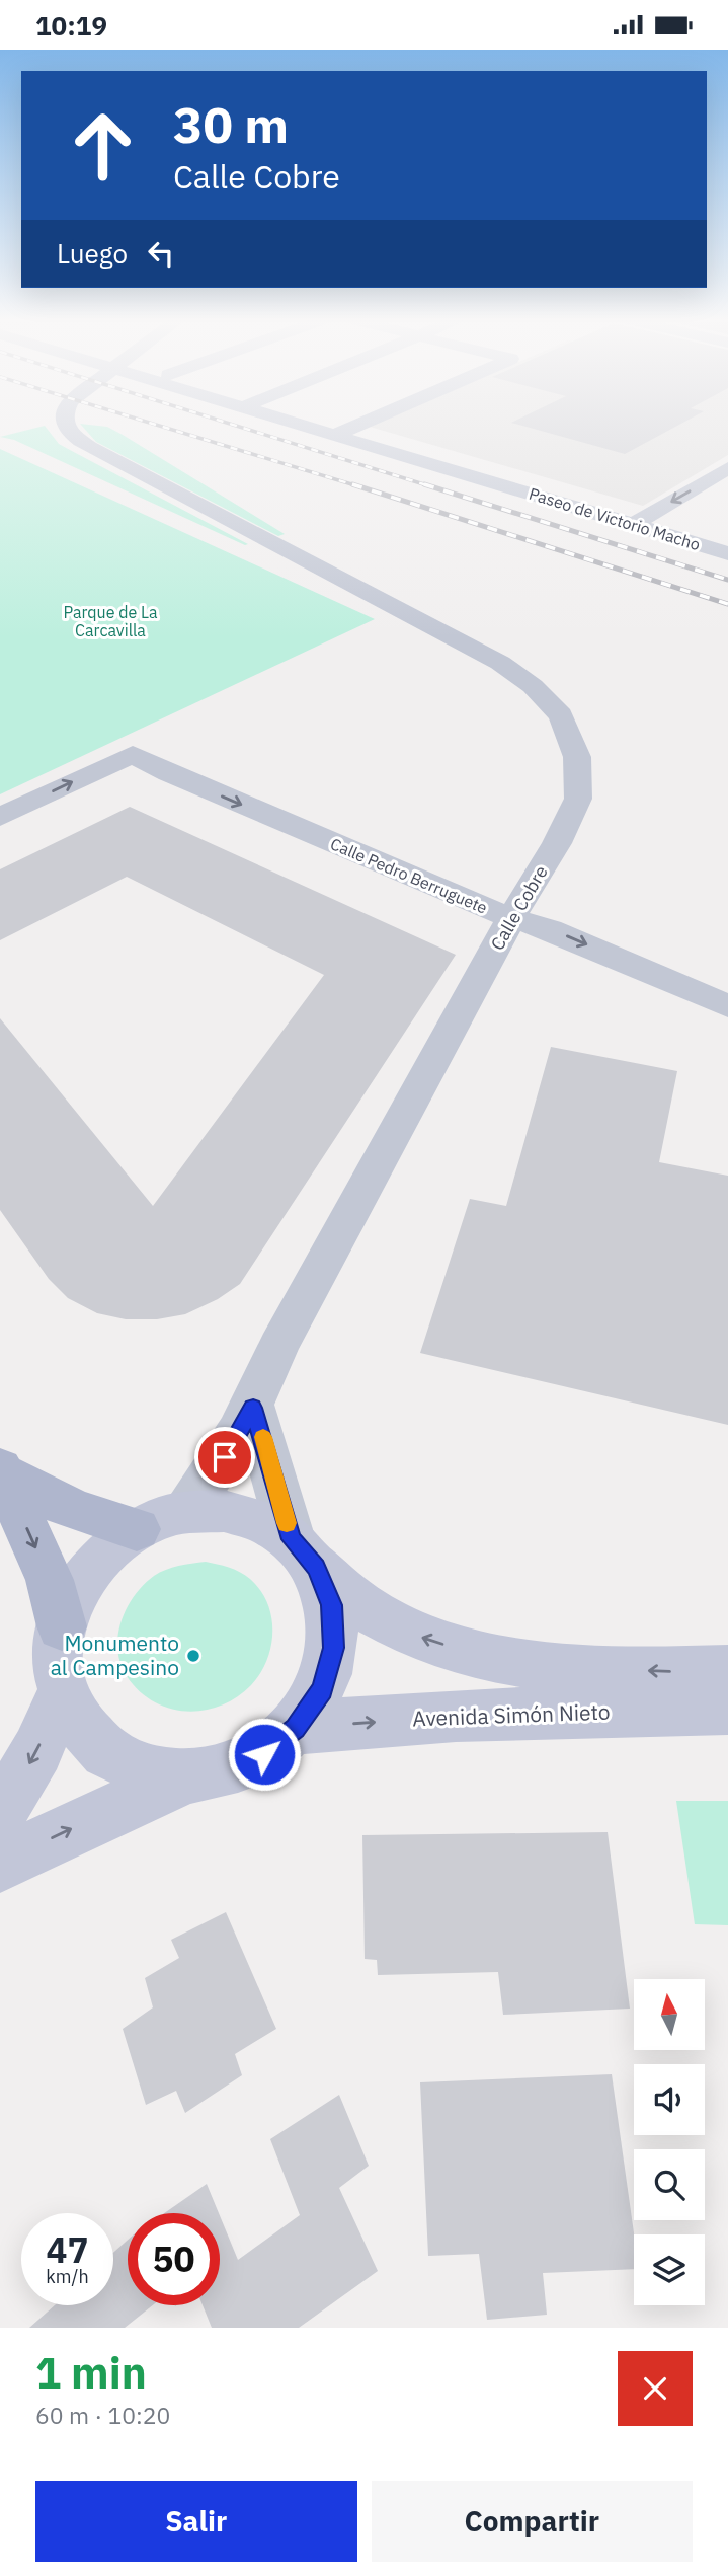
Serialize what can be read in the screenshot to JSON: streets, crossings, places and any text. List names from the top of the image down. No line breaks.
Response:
{"streets":{"main road":["Avenida Simón Nieto"],"street":["Paseo de Victorio Macho","Calle Pedro Berruguete","Calle Cobre"]},"crossings":[["Calle Pedro Berruguete","Calle Cobre"]],"one_way":["Calle Pedro Berruguete"],"parks":["Parque de La Carcavilla"],"places":["Monumento al Campesino"],"north":"top","page":{"status":"10:19","turn":["30 m","Calle Cobre"],"then":"Luego","speed":"47 km/h","limit":"50","heading":["1 min","60 m · 10:20"],"buttons":["Salir","Compartir"]}}
